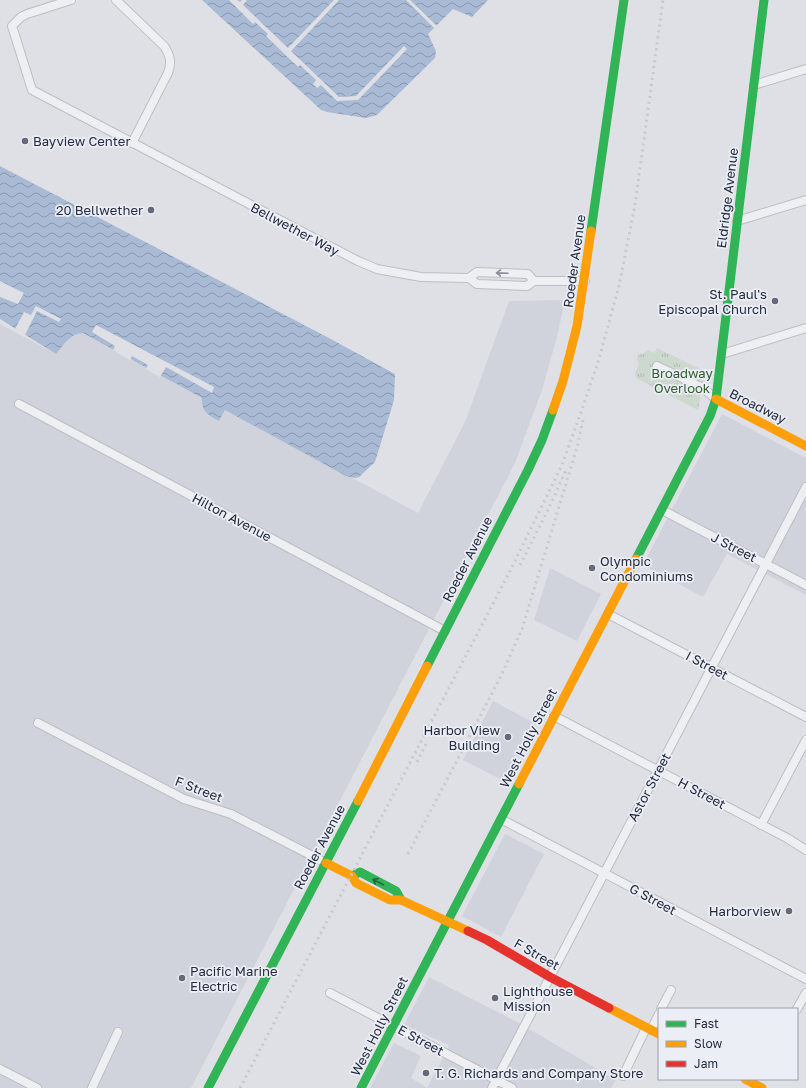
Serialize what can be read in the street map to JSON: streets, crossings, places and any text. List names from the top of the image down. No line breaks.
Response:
{"streets":{"main road":["Eldridge Avenue","Roeder Avenue","Broadway","West Holly Street","F Street"],"street":["Bellwether Way","Hilton Avenue","J Street","I Street","Astor Street","H Street","G Street","E Street"]},"crossings":[["Eldridge Avenue","Broadway"],["Eldridge Avenue","West Holly Street"],["Bellwether Way","Roeder Avenue"],["Roeder Avenue","Hilton Avenue"],["Roeder Avenue","F Street"],["Broadway","West Holly Street"],["J Street","West Holly Street"],["J Street","Astor Street"],["I Street","West Holly Street"],["I Street","Astor Street"],["West Holly Street","F Street"],["West Holly Street","H Street"],["West Holly Street","G Street"],["West Holly Street","E Street"],["Astor Street","F Street"],["Astor Street","H Street"],["Astor Street","G Street"],["Astor Street","E Street"]],"parks":["Broadway Overlook"],"places":["Bayview Center","20 Bellwether","St. Paul's Episcopal Church","Olympic Condominiums","Harbor View Building","Harborview","Pacific Marine Electric","Lighthouse Mission","T. G. Richards and Company Store"],"legend":["Fast","Slow","Jam"]}
